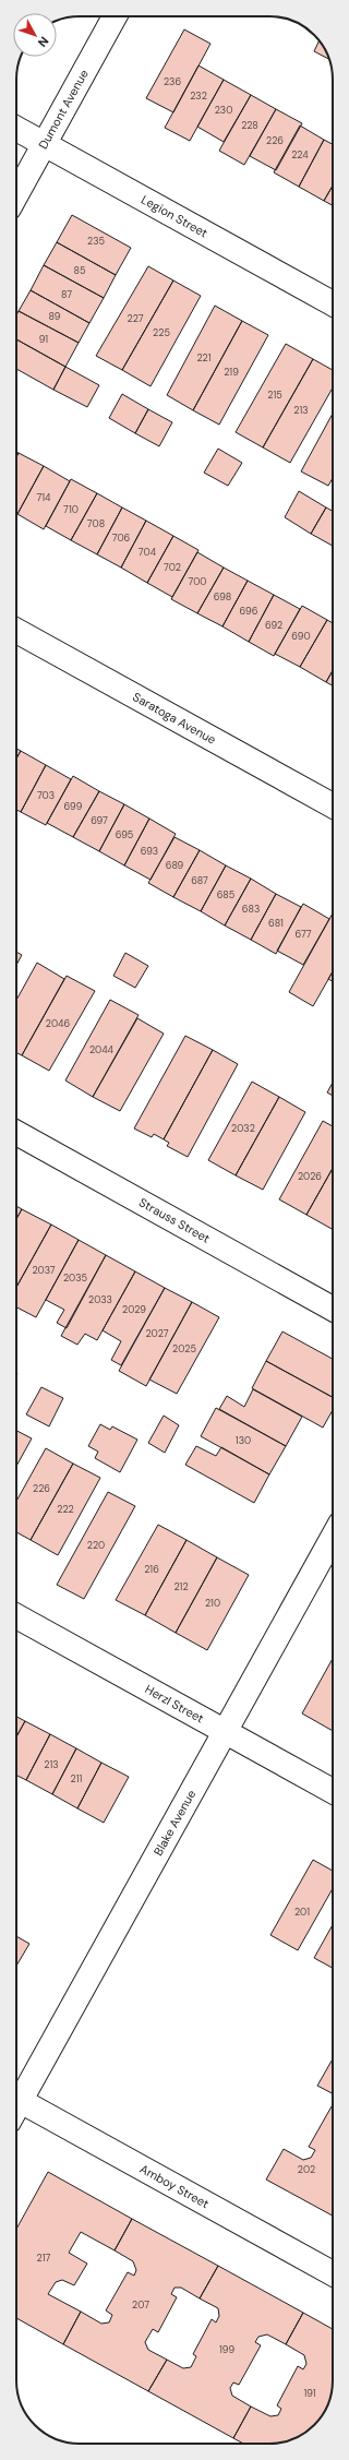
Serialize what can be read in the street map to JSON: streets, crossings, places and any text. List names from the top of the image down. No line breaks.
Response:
{"streets":{"street":["Dumont Avenue","Legion Street","Saratoga Avenue","Strauss Street","Herzl Street","Blake Avenue","Amboy Street"]},"crossings":[["Dumont Avenue","Legion Street"],["Herzl Street","Blake Avenue"]],"house_numbers":["236","232","230","228","226","224","235","85","87","89","227","225","91","221","219","215","213","714","710","708","706","704","702","700","698","696","692","690","703","699","697","695","693","689","687","685","683","681","677","2046","2044","2032","2026","2037","2035","2033","2029","2027","2025","130","226","222","220","216","212","210","213","211","201","202","217","207","199","191"],"north":"bottom right"}
